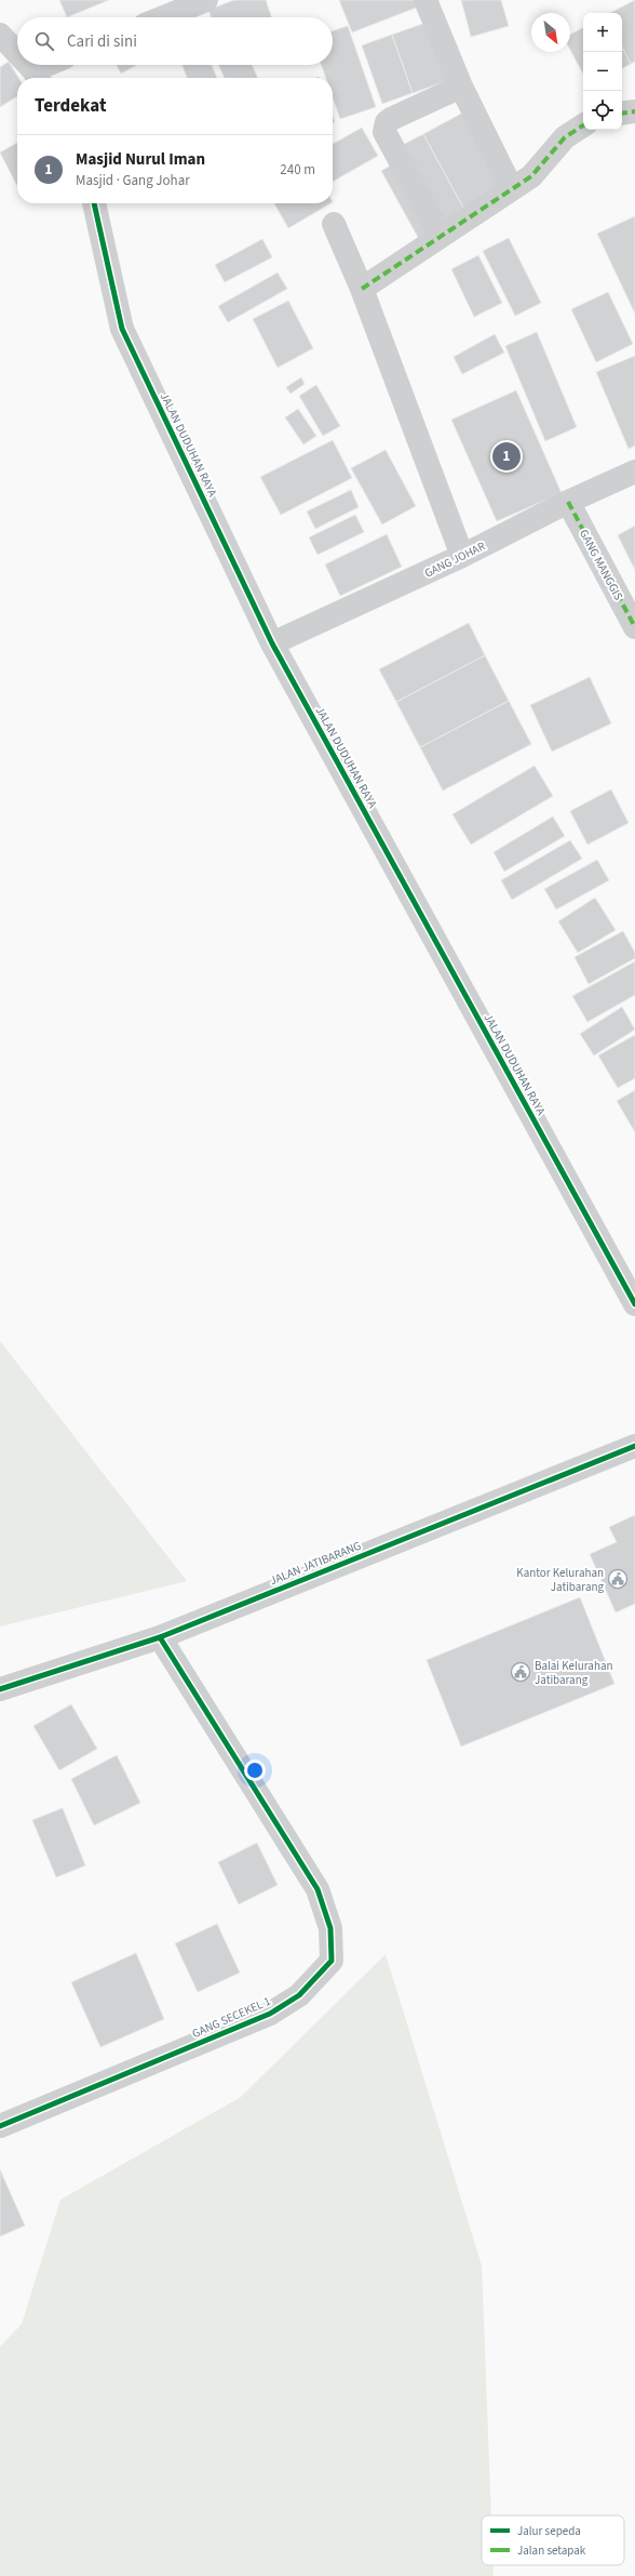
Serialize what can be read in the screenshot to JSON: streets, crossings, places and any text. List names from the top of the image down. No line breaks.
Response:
{"streets":{"street":["JALAN DUDUHAN RAYA","GANG JOHAR","GANG MANGGIS","JALAN JATIBARANG","GANG SECEKEL 1"]},"crossings":[["JALAN DUDUHAN RAYA","GANG JOHAR"],["GANG JOHAR","GANG MANGGIS"],["JALAN JATIBARANG","GANG SECEKEL 1"]],"places":{"public building":["Kantor Kelurahan Jatibarang","Balai Kelurahan Jatibarang"]},"legend":["Jalur sepeda","Jalan setapak"],"north":"bottom right","page":{"map_buttons":["+","−"],"search":"Cari di sini","heading":"Terdekat","list":[{"mark":"1","name":"Masjid Nurul Iman","note":"Masjid · Gang Johar","value":"240 m"}],"pins":"1"}}
